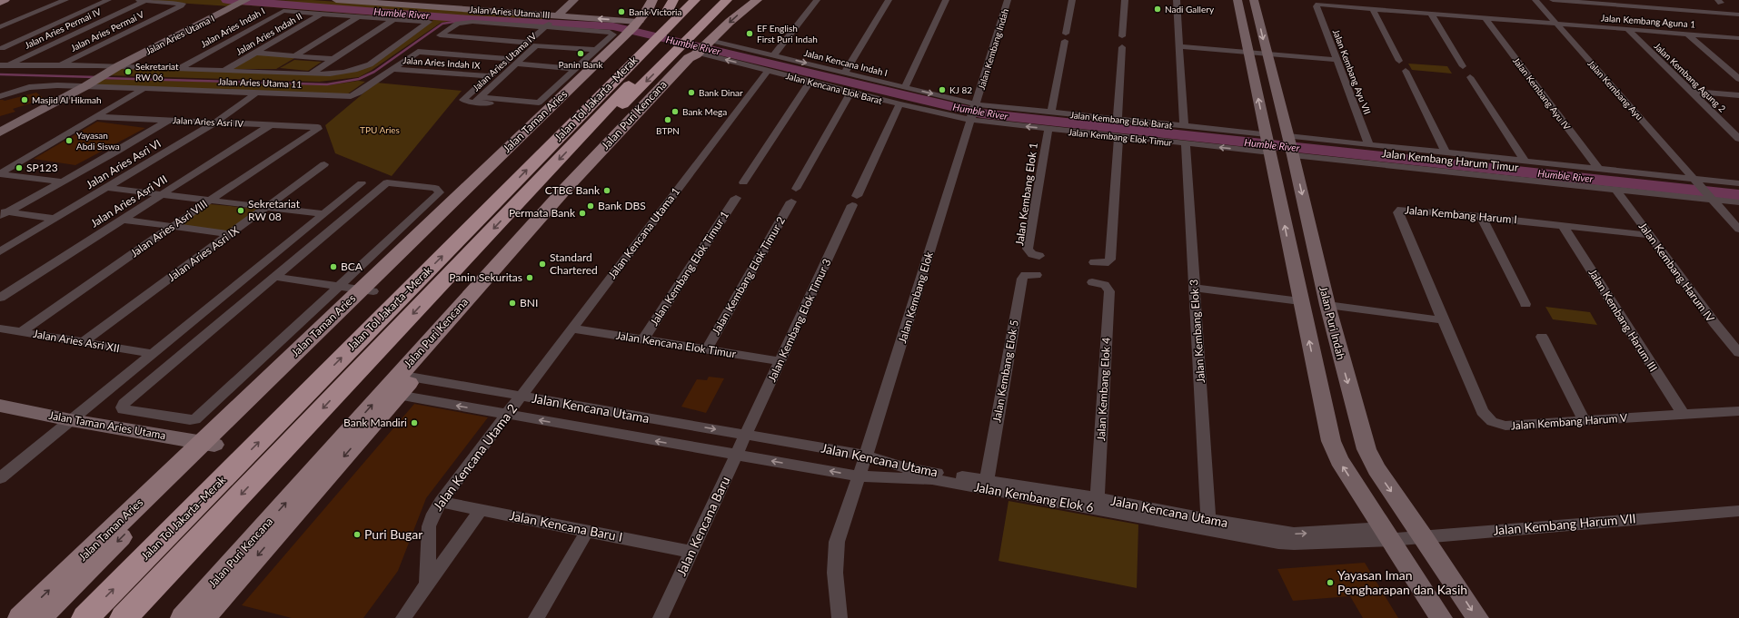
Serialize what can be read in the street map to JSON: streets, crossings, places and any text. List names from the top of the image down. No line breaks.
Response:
{"streets":{"highway":["Jalan Tol Jakarta–Merak"],"main road":["Jalan Aries Utama III","Jalan Aries Utama I","Jalan Aries Utama IV","Jalan Puri Kencana","Jalan Taman Aries","Jalan Puri Indah","Jalan Taman Aries Utama"],"street":["Jalan Kembang Aguna 1","Jalan Aries Indah I","Jalan Aries Permai IV","Jalan Aries Permai V","Jalan Aries Indah II","Jalan Kembang Indah","Jalan Aries Indah IX","Jalan Kencana Indah I","Jalan Kembang Ayu VII","Jalan Kembang Agung 2","Jalan Aries Utama 11","Jalan Kencana Elok Barat","Jalan Kembang Ayu","Jalan Kembang Ayu IV","Jalan Kembang Elok Barat","Jalan Aries Asri IV","Jalan Kembang Elok Timur","Jalan Kembang Harum Timur","Jalan Aries Asri VI","Jalan Kembang Elok 1","Jalan Aries Asri VII","Jalan Kembang Harum I","Jalan Aries Asri VIII","Jalan Kencana Utama 1","Jalan Aries Asri IX","Jalan Kembang Elok Timur 1","Jalan Kembang Harum IV","Jalan Kembang Elok Timur 2","Jalan Kembang Elok","Jalan Kembang Elok Timur 3","Jalan Kembang Harum III","Jalan Kembang Elok 3","Jalan Aries Asri XII","Jalan Kencana Elok Timur","Jalan Kembang Elok 5","Jalan Kembang Elok 4","Jalan Kencana Utama","Jalan Kembang Harum V","Jalan Kencana Utama 2","Jalan Kembang Elok 6","Jalan Kembang Harum VII","Jalan Kencana Baru I","Jalan Kencana Baru"]},"crossings":[["Jalan Aries Utama III","Jalan Aries Utama IV"],["Jalan Aries Utama III","Jalan Tol Jakarta–Merak"],["Jalan Aries Utama III","Jalan Taman Aries"],["Jalan Kembang Aguna 1","Jalan Kembang Ayu VII"],["Jalan Kembang Aguna 1","Jalan Kembang Agung 2"],["Jalan Kembang Aguna 1","Jalan Kembang Ayu"],["Jalan Kembang Aguna 1","Jalan Kembang Ayu IV"],["Jalan Aries Indah I","Jalan Aries Indah II"],["Jalan Aries Permai IV","Jalan Aries Permai V"],["Jalan Aries Utama I","Jalan Aries Utama 11"],["Jalan Kembang Indah","Jalan Kencana Indah I"],["Jalan Kembang Indah","Jalan Kencana Elok Barat"],["Jalan Kembang Indah","Jalan Kembang Elok Barat"],["Jalan Kembang Indah","Jalan Kembang Elok Timur"],["Jalan Kembang Indah","Jalan Kembang Elok"],["Jalan Aries Utama IV","Jalan Aries Indah IX"],["Jalan Aries Utama IV","Jalan Aries Utama 11"],["Jalan Aries Indah IX","Jalan Aries Utama 11"],["Jalan Kencana Indah I","Jalan Kencana Elok Barat"],["Jalan Kencana Indah I","Jalan Puri Kencana"],["Jalan Kencana Indah I","Jalan Kembang Elok Barat"],["Jalan Aries Utama 11","Jalan Aries Asri VI"],["Jalan Kencana Elok Barat","Jalan Puri Kencana"],["Jalan Kencana Elok Barat","Jalan Kembang Elok Timur"],["Jalan Kencana Elok Barat","Jalan Kencana Utama 1"],["Jalan Kencana Elok Barat","Jalan Kembang Elok"],["Jalan Kencana Elok Barat","Jalan Kembang Elok Timur 3"],["Jalan Kembang Ayu","Jalan Kembang Harum Timur"],["Jalan Tol Jakarta–Merak","Jalan Taman Aries"],["Jalan Puri Kencana","Jalan Kencana Utama"],["Jalan Kembang Elok Barat","Jalan Kembang Elok Timur"],["Jalan Aries Asri IV","Jalan Aries Asri VI"],["Jalan Aries Asri IV","Jalan Aries Asri VII"],["Jalan Aries Asri IV","Jalan Aries Asri VIII"],["Jalan Taman Aries","Jalan Taman Aries Utama"],["Jalan Kembang Elok Timur","Jalan Kembang Elok 1"],["Jalan Kembang Elok Timur","Jalan Kembang Elok"],["Jalan Kembang Elok Timur","Jalan Kembang Elok 3"],["Jalan Kembang Harum Timur","Jalan Kembang Harum IV"],["Jalan Kembang Harum Timur","Jalan Puri Indah"],["Jalan Kembang Harum I","Jalan Kembang Harum IV"],["Jalan Kembang Harum I","Jalan Kembang Harum III"],["Jalan Kembang Harum I","Jalan Kembang Harum V"],["Jalan Aries Asri VIII","Jalan Aries Asri XII"],["Jalan Kencana Utama 1","Jalan Kencana Elok Timur"],["Jalan Kencana Utama 1","Jalan Kencana Utama"],["Jalan Kencana Utama 1","Jalan Kencana Utama 2"],["Jalan Aries Asri IX","Jalan Aries Asri XII"],["Jalan Kembang Elok Timur 1","Jalan Kencana Elok Timur"],["Jalan Kembang Elok Timur 2","Jalan Kencana Elok Timur"],["Jalan Kembang Elok","Jalan Kencana Utama"],["Jalan Kembang Elok Timur 3","Jalan Kencana Elok Timur"],["Jalan Kembang Elok Timur 3","Jalan Kencana Utama"],["Jalan Kembang Elok Timur 3","Jalan Kencana Baru"],["Jalan Kembang Harum III","Jalan Kembang Harum V"],["Jalan Puri Indah","Jalan Kembang Harum VII"],["Jalan Kembang Elok 3","Jalan Kencana Utama"],["Jalan Kembang Elok 5","Jalan Kencana Utama"],["Jalan Kembang Elok 5","Jalan Kembang Elok 6"],["Jalan Kembang Elok 4","Jalan Kencana Utama"],["Jalan Kembang Elok 4","Jalan Kembang Elok 6"],["Jalan Kencana Utama","Jalan Kencana Utama 2"],["Jalan Kencana Utama","Jalan Kembang Elok 6"],["Jalan Kencana Utama","Jalan Kencana Baru"],["Jalan Kencana Utama 2","Jalan Kencana Baru I"],["Jalan Kembang Elok 6","Jalan Kembang Harum VII"],["Jalan Kencana Baru I","Jalan Kencana Baru"]],"one_way":["Jalan Kencana Indah I"],"water":["Humble River"],"parks":["TPU Aries"],"places":["Nadi Gallery","Bank Victoria","EF English First Puri Indah","Panin Bank","Sekretariat RW 06","KJ 82","Bank Dinar","Masjid Al Hikmah","Bank Mega","BTPN","Yayasan Abdi Siswa","SP123","CTBC Bank","Bank DBS","Sekretariat RW 08","Permata Bank","Standard Chartered","BCA","Panin Sekuritas","BNI","Bank Mandiri","Puri Bugar","Yayasan Iman Pengharapan dan Kasih"]}
